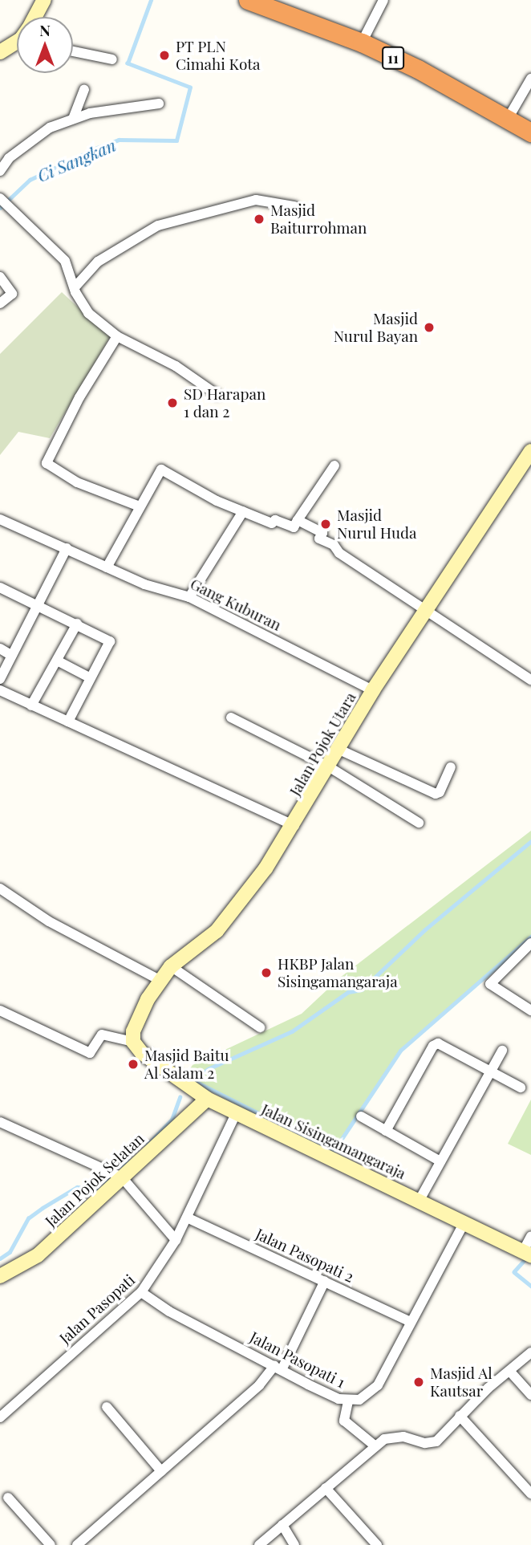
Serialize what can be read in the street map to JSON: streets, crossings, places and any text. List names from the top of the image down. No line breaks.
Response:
{"streets":{"highway":["11"],"main road":["Jalan Pojok Utara","Jalan Sisingamangaraja","Jalan Pojok Selatan"],"street":["Gang Kuburan","Jalan Pasopati 2","Jalan Pasopati","Jalan Pasopati 1"]},"crossings":[["Gang Kuburan","Jalan Pojok Utara"],["Jalan Pojok Utara","Jalan Sisingamangaraja"],["Jalan Sisingamangaraja","Jalan Pojok Selatan"],["Jalan Sisingamangaraja","Jalan Pasopati"],["Jalan Sisingamangaraja","Jalan Pasopati 1"],["Jalan Pasopati 2","Jalan Pasopati"],["Jalan Pasopati 2","Jalan Pasopati 1"],["Jalan Pasopati","Jalan Pasopati 1"]],"water":["Ci Sangkan"],"places":["PT PLN Cimahi Kota","Masjid Baiturrohman","Masjid Nurul Bayan","SD Harapan 1 dan 2","Masjid Nurul Huda","HKBP Jalan Sisingamangaraja","Masjid Baitu Al Salam 2","Masjid Al Kautsar"],"north":"top"}
